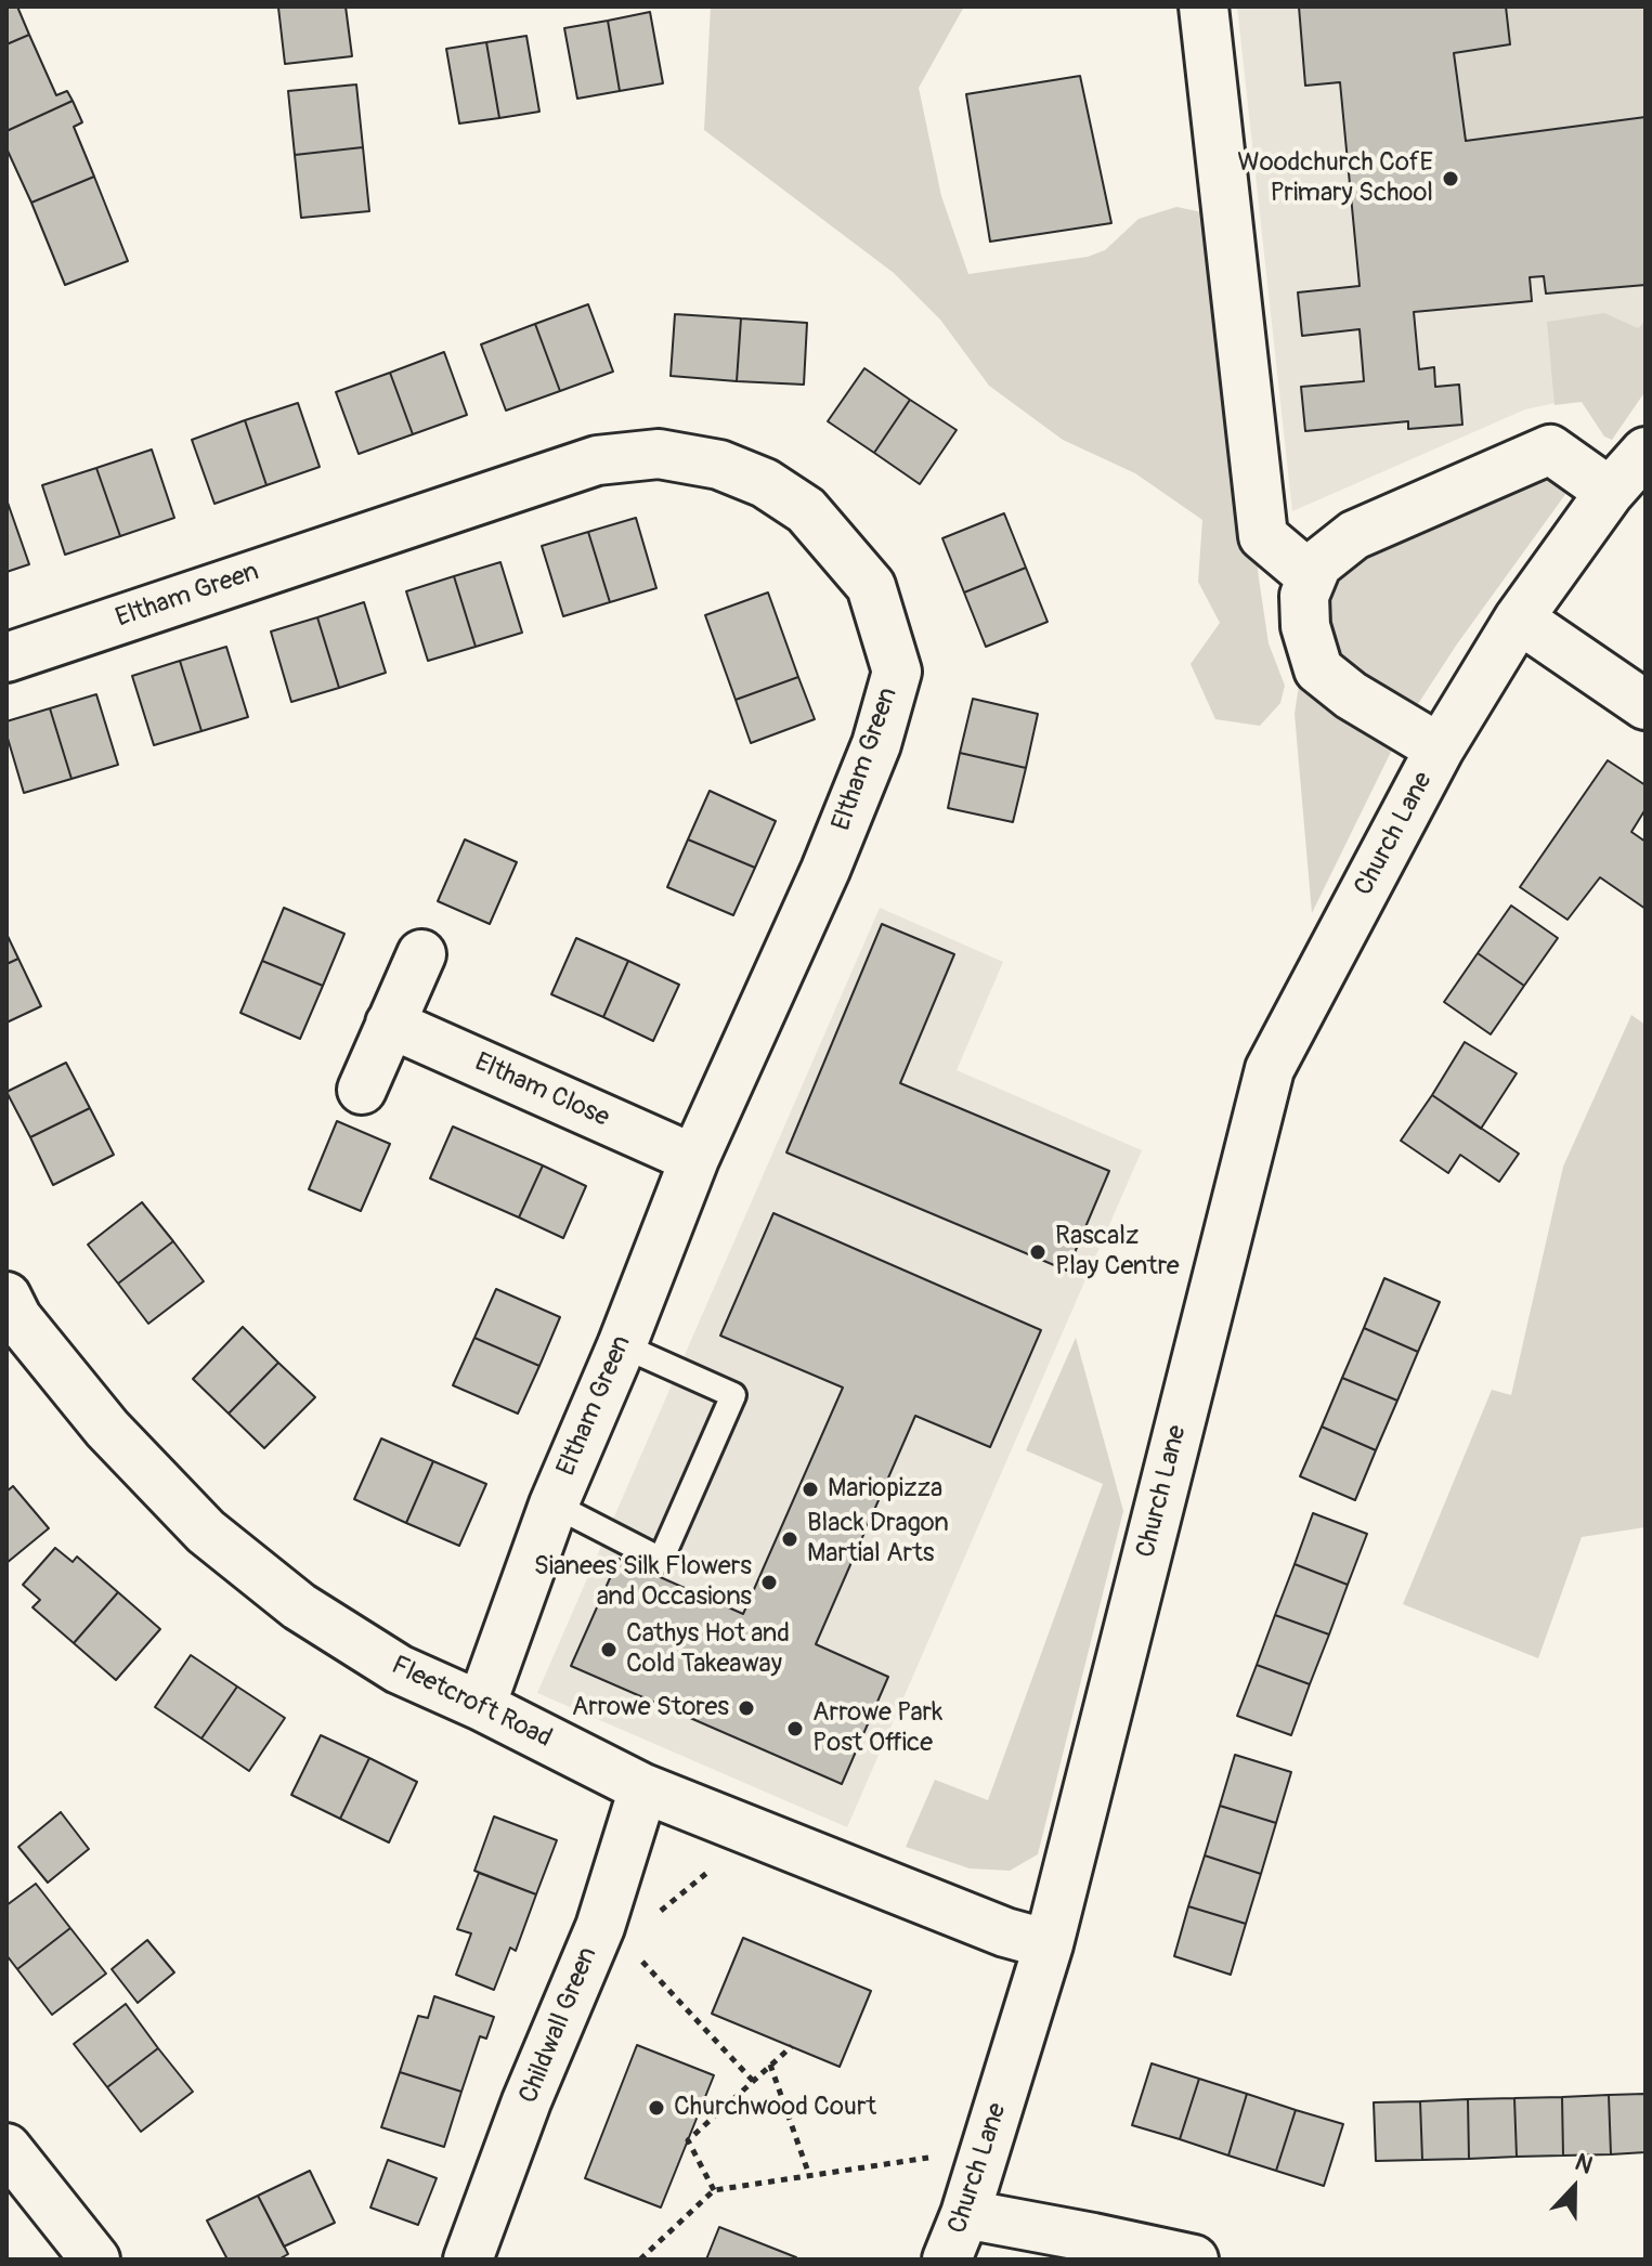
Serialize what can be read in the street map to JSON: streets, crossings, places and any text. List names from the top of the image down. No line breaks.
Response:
{"streets":{"street":["Eltham Green","Church Lane","Eltham Close","Fleetcroft Road","Childwall Green"]},"crossings":[["Eltham Green","Eltham Close"],["Eltham Green","Fleetcroft Road"],["Church Lane","Fleetcroft Road"],["Fleetcroft Road","Childwall Green"]],"places":["Woodchurch CofE Primary School","Rascalz Play Centre","Mariopizza","Black Dragon Martial Arts","Sianees Silk Flowers and Occasions","Cathys Hot and Cold Takeaway","Arrowe Stores","Arrowe Park Post Office","Churchwood Court"],"north":"top"}
